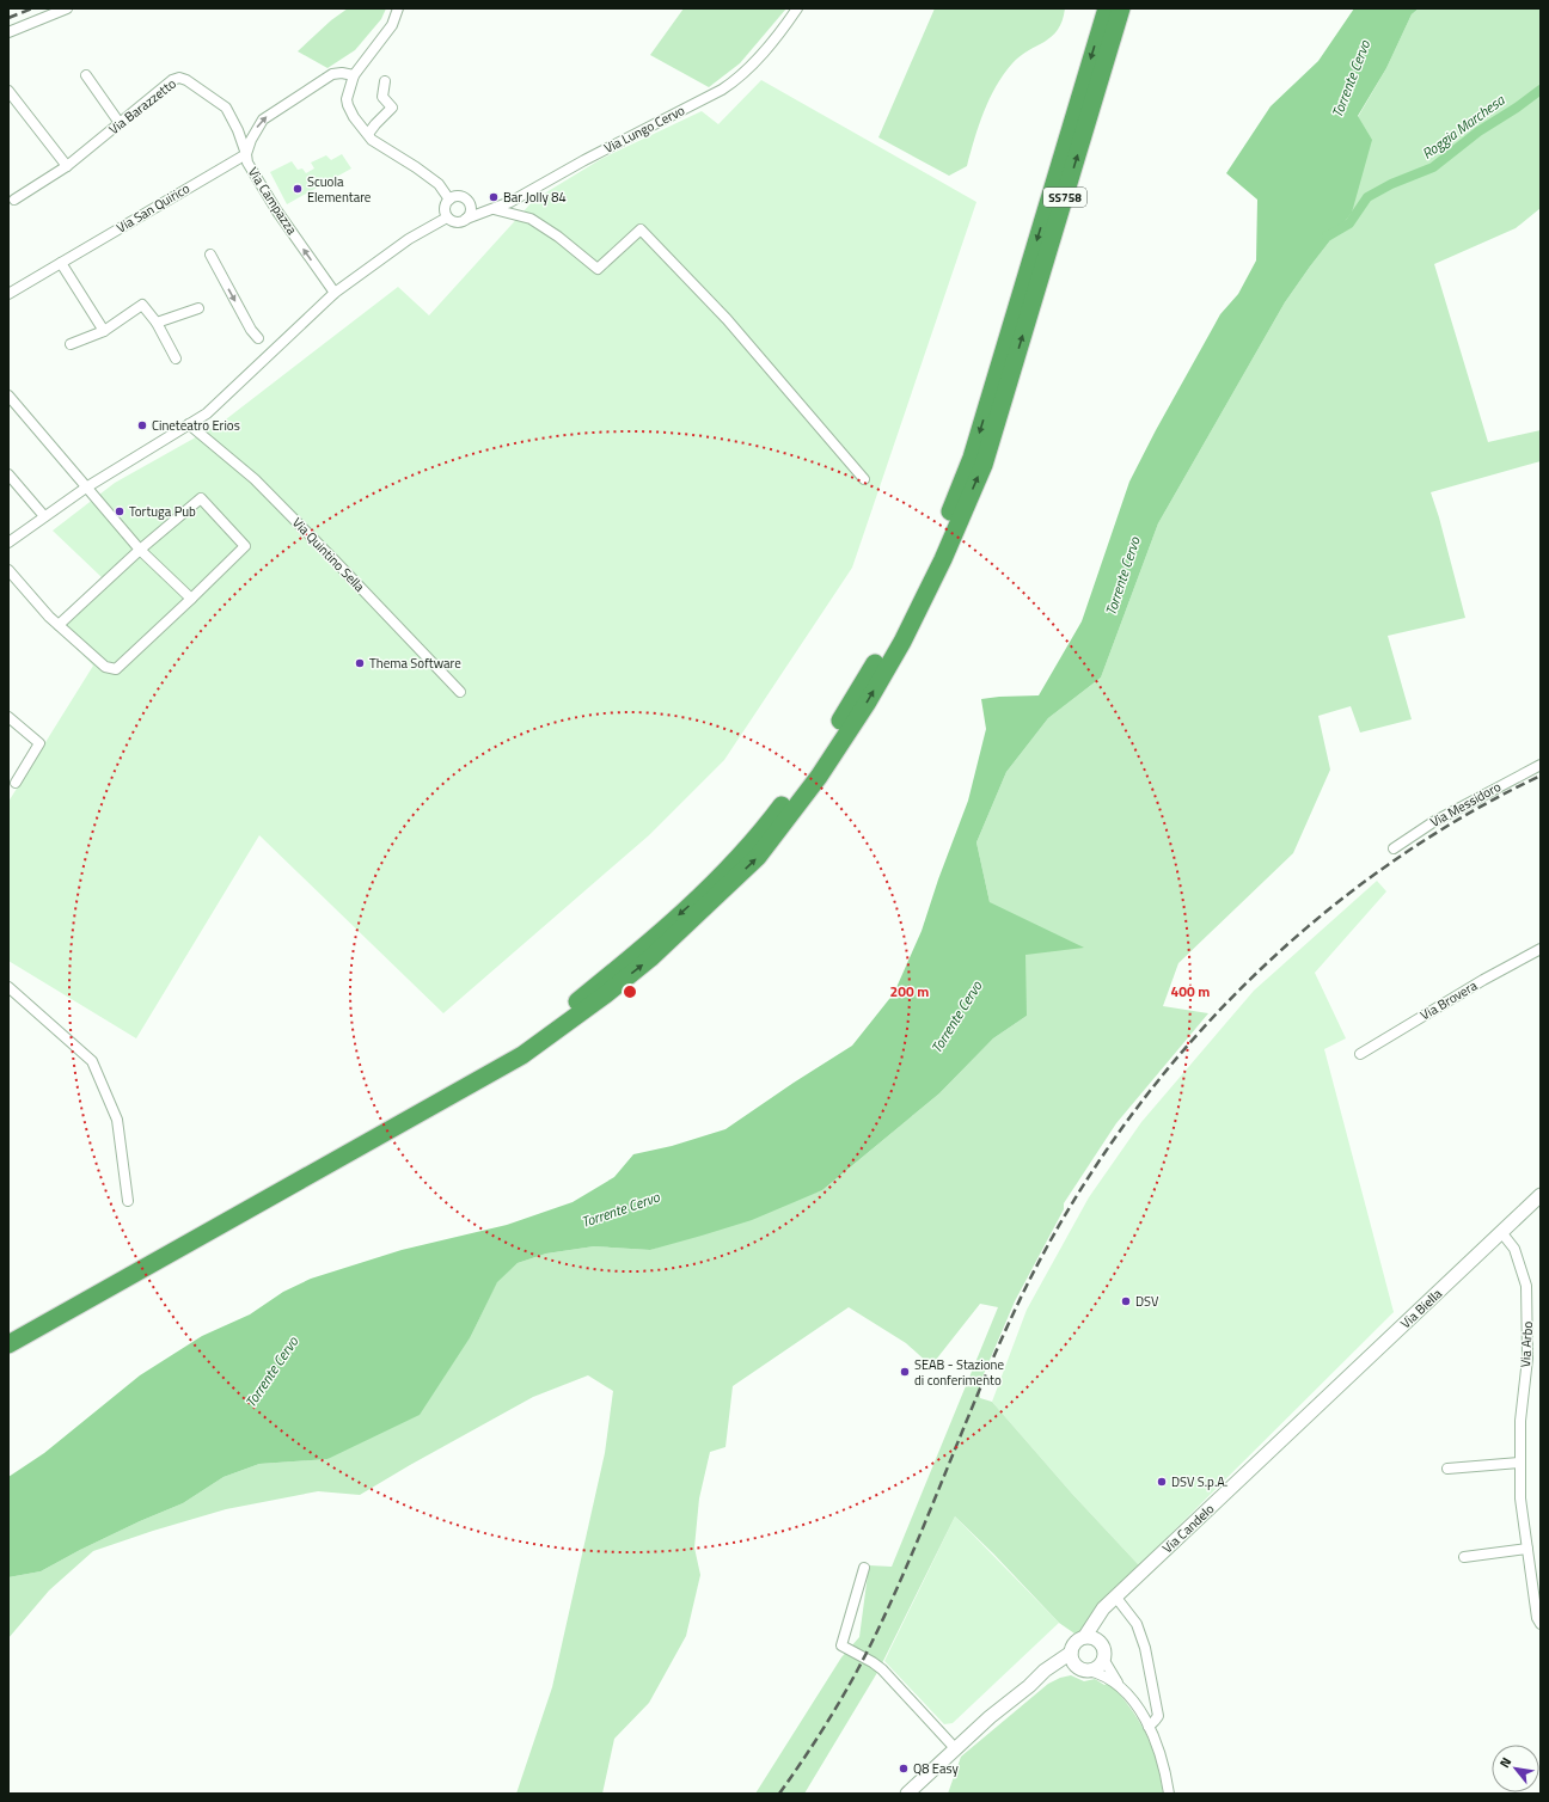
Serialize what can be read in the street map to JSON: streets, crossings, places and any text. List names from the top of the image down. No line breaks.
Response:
{"streets":{"highway":["SS758"],"street":["Via Barazzetto","Via Lungo Cervo","Via Campazza","Via San Quirico","Via Quintino Sella","Via Messidoro","Via Brovera","Via Biella","Via Arbo","Via Candelo"]},"crossings":[["Via Barazzetto","Via Campazza"],["Via Barazzetto","Via San Quirico"],["Via Campazza","Via San Quirico"],["Via Biella","Via Arbo"],["Via Biella","Via Candelo"]],"water":["Torrente Cervo","Roggia Marchesa"],"places":["Scuola Elementare","Bar Jolly 84","Cineteatro Erios","Tortuga Pub","Thema Software","DSV","SEAB - Stazione di conferimento","DSV S.p.A.","Q8 Easy"],"north":"top left","rings":["200 m","400 m"]}
